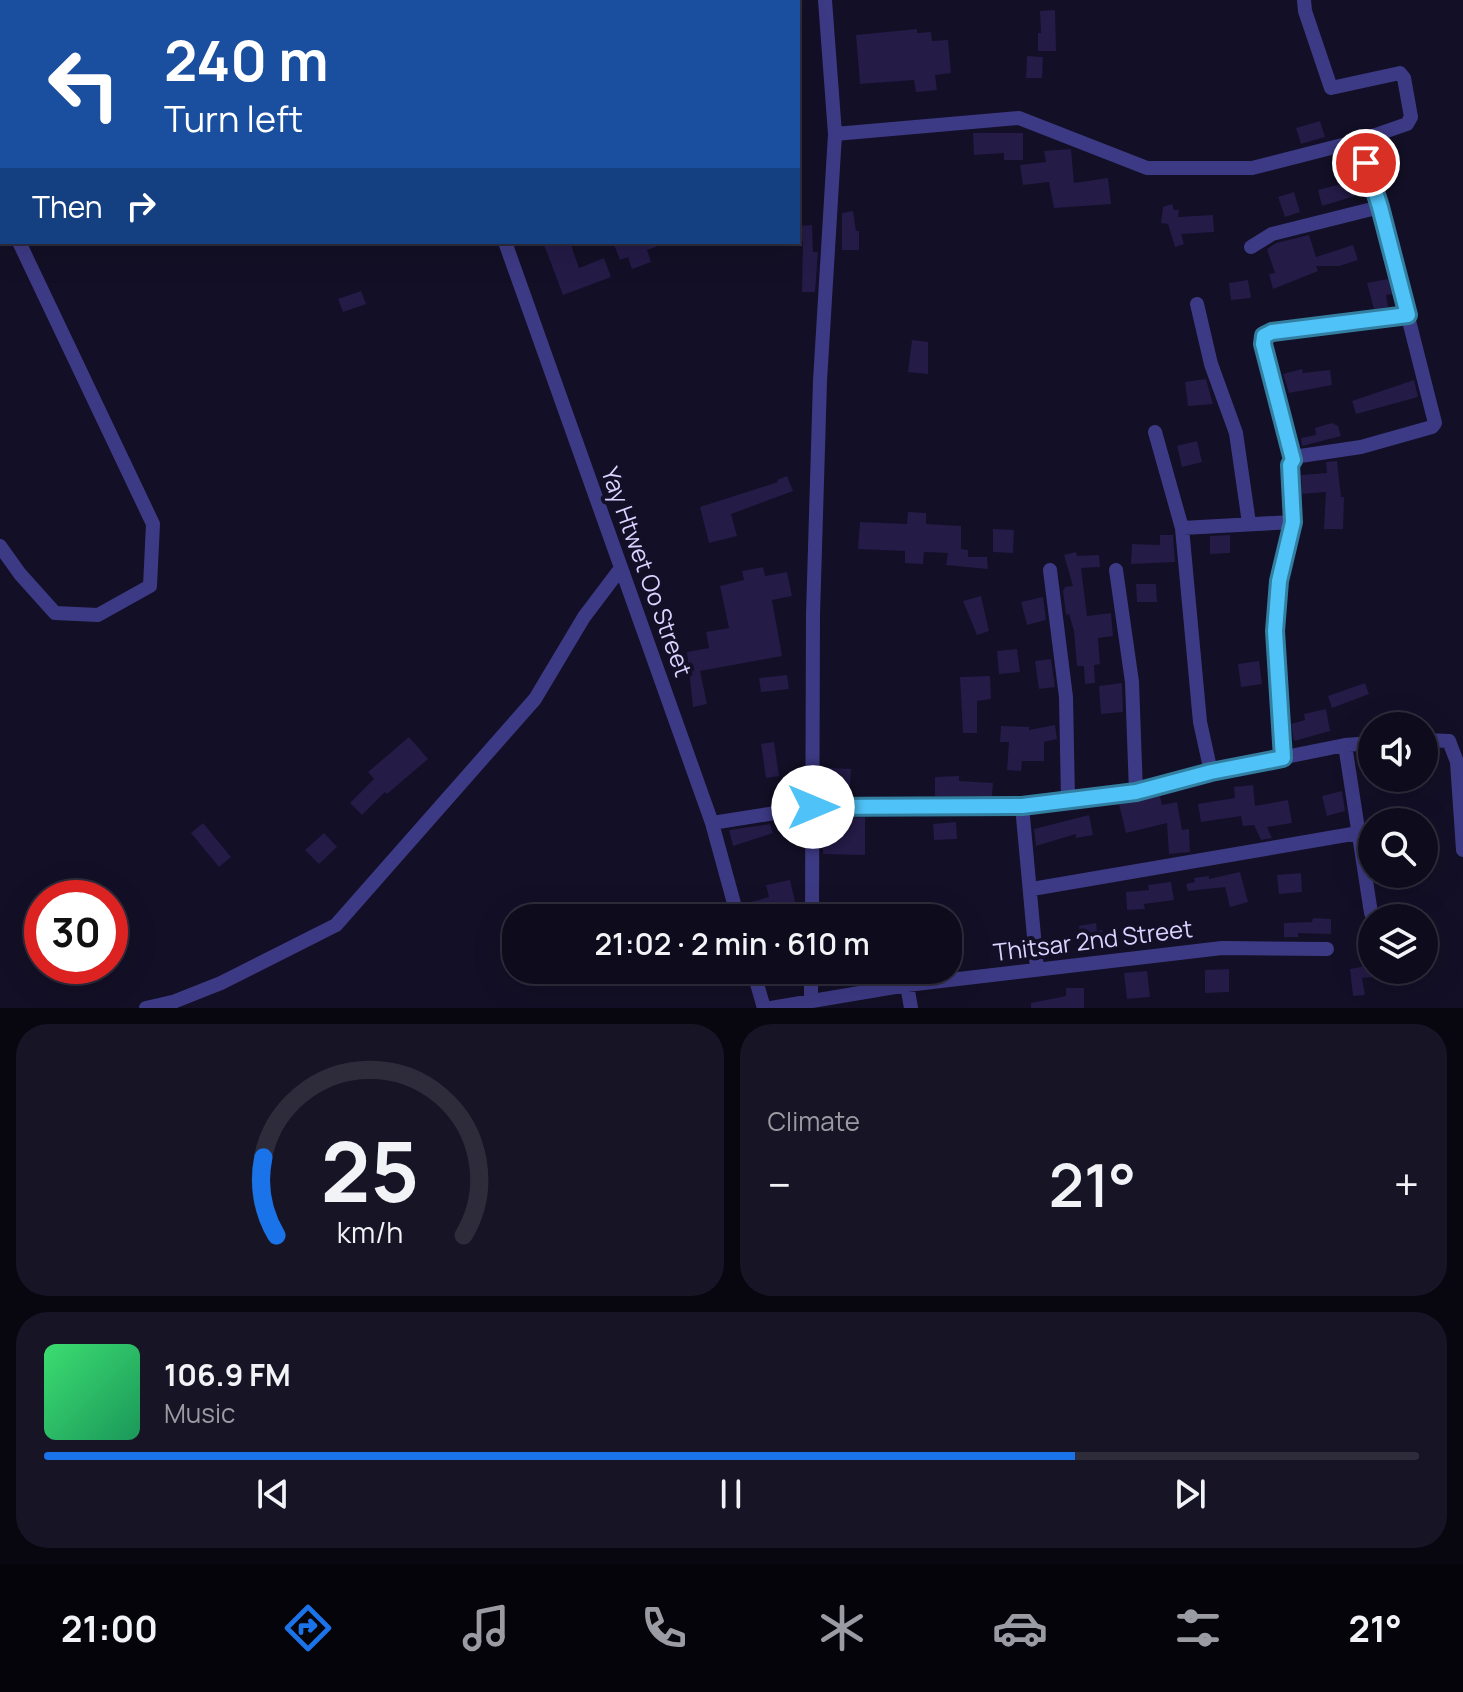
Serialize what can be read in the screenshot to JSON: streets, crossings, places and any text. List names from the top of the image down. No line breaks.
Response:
{"streets":{"street":["Yay Htwet Oo Street","Thitsar 2nd Street"]},"page":{"turn":["240 m","Turn left"],"then":"Then","limit":"30","trip":"21:02 · 2 min · 610 m","tile":"Climate","heat":["−","21°","+"],"song":["106.9 FM","Music"],"tabs":["21:00","21°"],"gauge":["25","km/h"]}}
